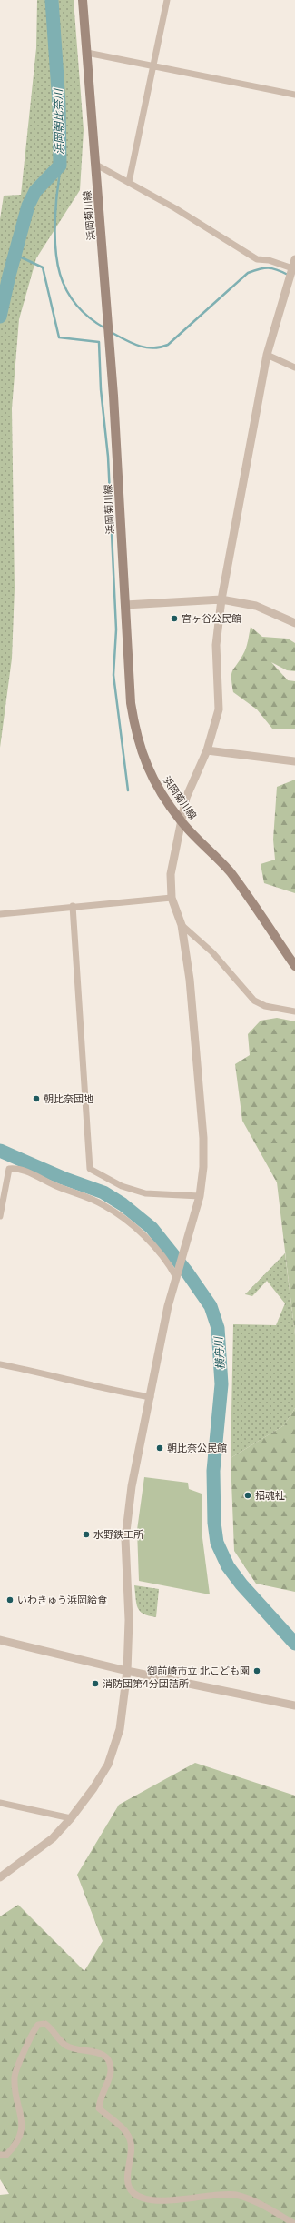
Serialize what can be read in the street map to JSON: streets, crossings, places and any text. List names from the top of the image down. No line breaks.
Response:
{"streets":{"main road":["浜岡菊川線"]},"water":["浜岡朝比奈川","横舟川"],"places":["宮ヶ谷公民館","朝比奈団地","朝比奈公民館","招魂社","水野鉄工所","いわきゅう浜岡給食","御前崎市立 北こども園","消防団第4分団詰所"]}
